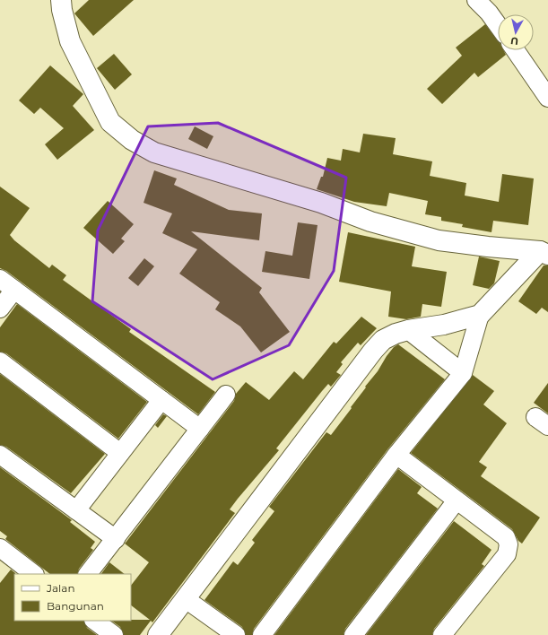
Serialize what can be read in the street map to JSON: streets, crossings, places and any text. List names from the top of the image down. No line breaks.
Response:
{"legend":["Jalan","Bangunan"],"north":"bottom"}
